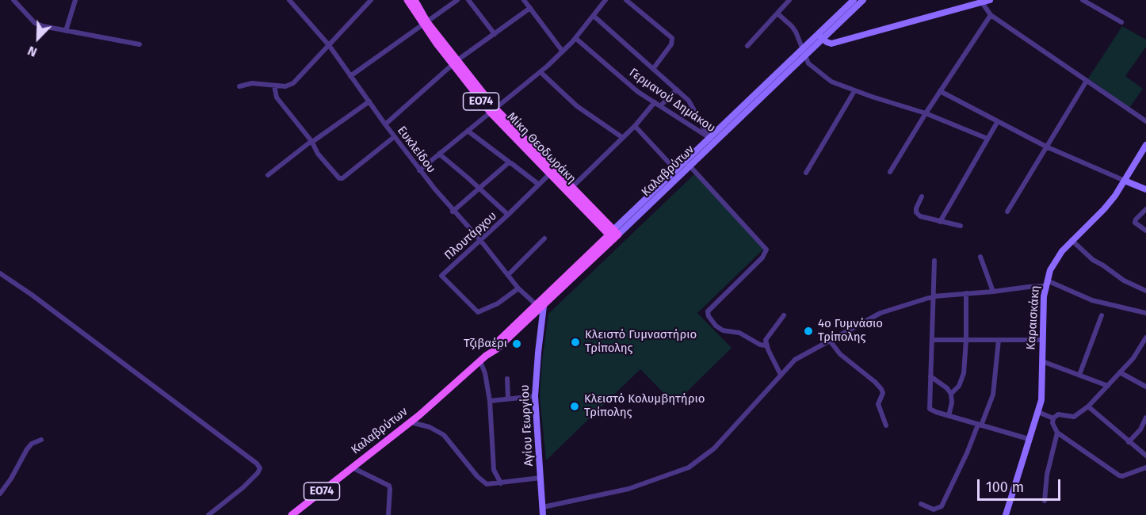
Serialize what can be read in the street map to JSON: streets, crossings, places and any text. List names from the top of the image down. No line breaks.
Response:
{"streets":{"main road":["ΕΟ74","Μίκη Θεοδωράκη","Καλαβρύτων","Καραισκάκη","Αγίου Γεωργίου"],"street":["Γερμανού Δημάκου","Ευκλείδου","Πλουτάρχου"]},"crossings":[["Γερμανού Δημάκου","Καλαβρύτων"],["ΕΟ74","Καλαβρύτων"],["Μίκη Θεοδωράκη","Καλαβρύτων"],["Μίκη Θεοδωράκη","Πλουτάρχου"],["Ευκλείδου","Καλαβρύτων"],["Ευκλείδου","Πλουτάρχου"],["Ευκλείδου","Αγίου Γεωργίου"],["Καλαβρύτων","Αγίου Γεωργίου"]],"places":["4ο Γυμνάσιο Τρίπολης","Κλειστό Γυμναστήριο Τρίπολης","Τζιβαέρι","Κλειστό Κολυμβητήριο Τρίπολης"],"scale_bar":"100 m","north":"bottom left"}
